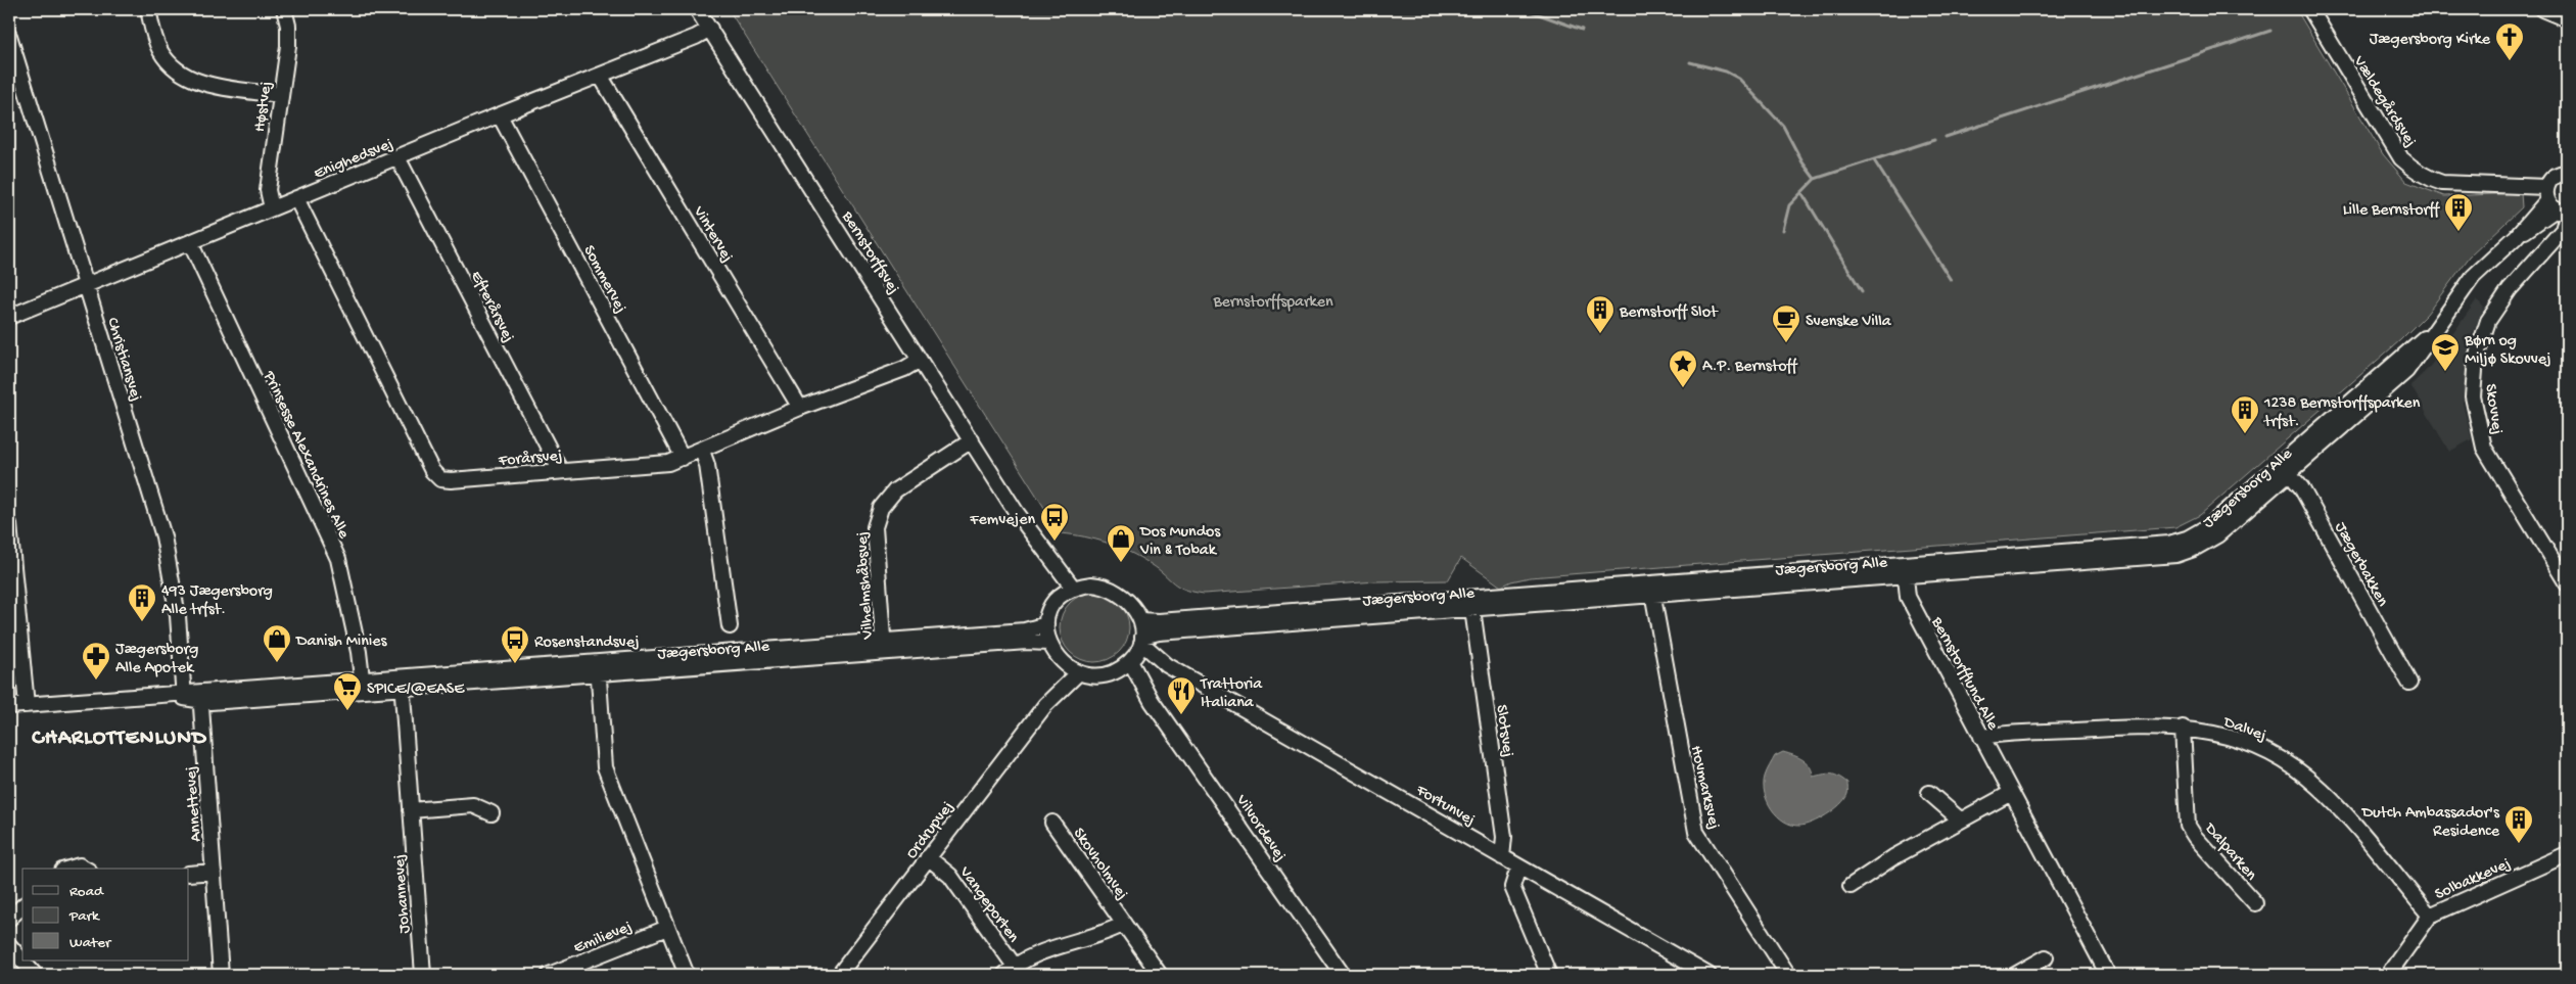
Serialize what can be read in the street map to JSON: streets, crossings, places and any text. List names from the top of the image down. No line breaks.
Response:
{"streets":{"street":["Vældegårdsvej","Høstvej","Enighedsvej","Vintervej","Bernstorffsvej","Sommervej","Efterårsvej","Christiansvej","Skovvej","Prinsesse Alexandrines Alle","Forårsvej","Jægersborg Alle","Jægerbakken","Vilhelmshåbsvej","Bernstorfflund Alle","Dalvej","Slotsvej","Hovmarksvej","Fortunvej","Annettevej","Vilvordevej","Ordrupvej","Dalparken","Skovholmvej","Solbakkevej","Johannevej","Vangeporten","Emilievej"]},"crossings":[["Vældegårdsvej","Skovvej"],["Vældegårdsvej","Jægersborg Alle"],["Høstvej","Enighedsvej"],["Enighedsvej","Vintervej"],["Enighedsvej","Bernstorffsvej"],["Enighedsvej","Sommervej"],["Enighedsvej","Efterårsvej"],["Enighedsvej","Christiansvej"],["Enighedsvej","Prinsesse Alexandrines Alle"],["Enighedsvej","Forårsvej"],["Vintervej","Forårsvej"],["Bernstorffsvej","Forårsvej"],["Bernstorffsvej","Jægersborg Alle"],["Bernstorffsvej","Vilhelmshåbsvej"],["Bernstorffsvej","Fortunvej"],["Bernstorffsvej","Vilvordevej"],["Bernstorffsvej","Ordrupvej"],["Sommervej","Forårsvej"],["Efterårsvej","Forårsvej"],["Christiansvej","Jægersborg Alle"],["Skovvej","Jægersborg Alle"],["Prinsesse Alexandrines Alle","Jægersborg Alle"],["Jægersborg Alle","Jægerbakken"],["Jægersborg Alle","Vilhelmshåbsvej"],["Jægersborg Alle","Bernstorfflund Alle"],["Jægersborg Alle","Slotsvej"],["Jægersborg Alle","Hovmarksvej"],["Jægersborg Alle","Fortunvej"],["Jægersborg Alle","Annettevej"],["Jægersborg Alle","Vilvordevej"],["Jægersborg Alle","Ordrupvej"],["Jægersborg Alle","Johannevej"],["Bernstorfflund Alle","Dalvej"],["Dalvej","Dalparken"],["Dalvej","Solbakkevej"],["Slotsvej","Fortunvej"],["Fortunvej","Vilvordevej"],["Fortunvej","Ordrupvej"],["Vilvordevej","Ordrupvej"],["Ordrupvej","Vangeporten"],["Skovholmvej","Vangeporten"]],"districts":["CHARLOTTENLUND"],"parks":["Bernstorffsparken"],"places":{"church":["Jægersborg Kirke"],"building":["Lille Bernstorff","Bernstorff Slot","1238 Bernstorffsparken trfst.","493 Jægersborg Alle trfst.","Dutch Ambassador's Residence"],"cafe":["Svenske Villa"],"school or university":["Børn og Miljø Skovvej"],"place":["A.P. Bernstoff"],"bus stop":["Femvejen","Rosenstandsvej"],"shop":["Dos Mundos Vin & Tobak","Danish Minies"],"pharmacy":["Jægersborg Alle Apotek"],"supermarket":["SPICE/@EASE"],"restaurant":["Trattoria Italiana"]},"legend":["Road","Park","Water"]}
